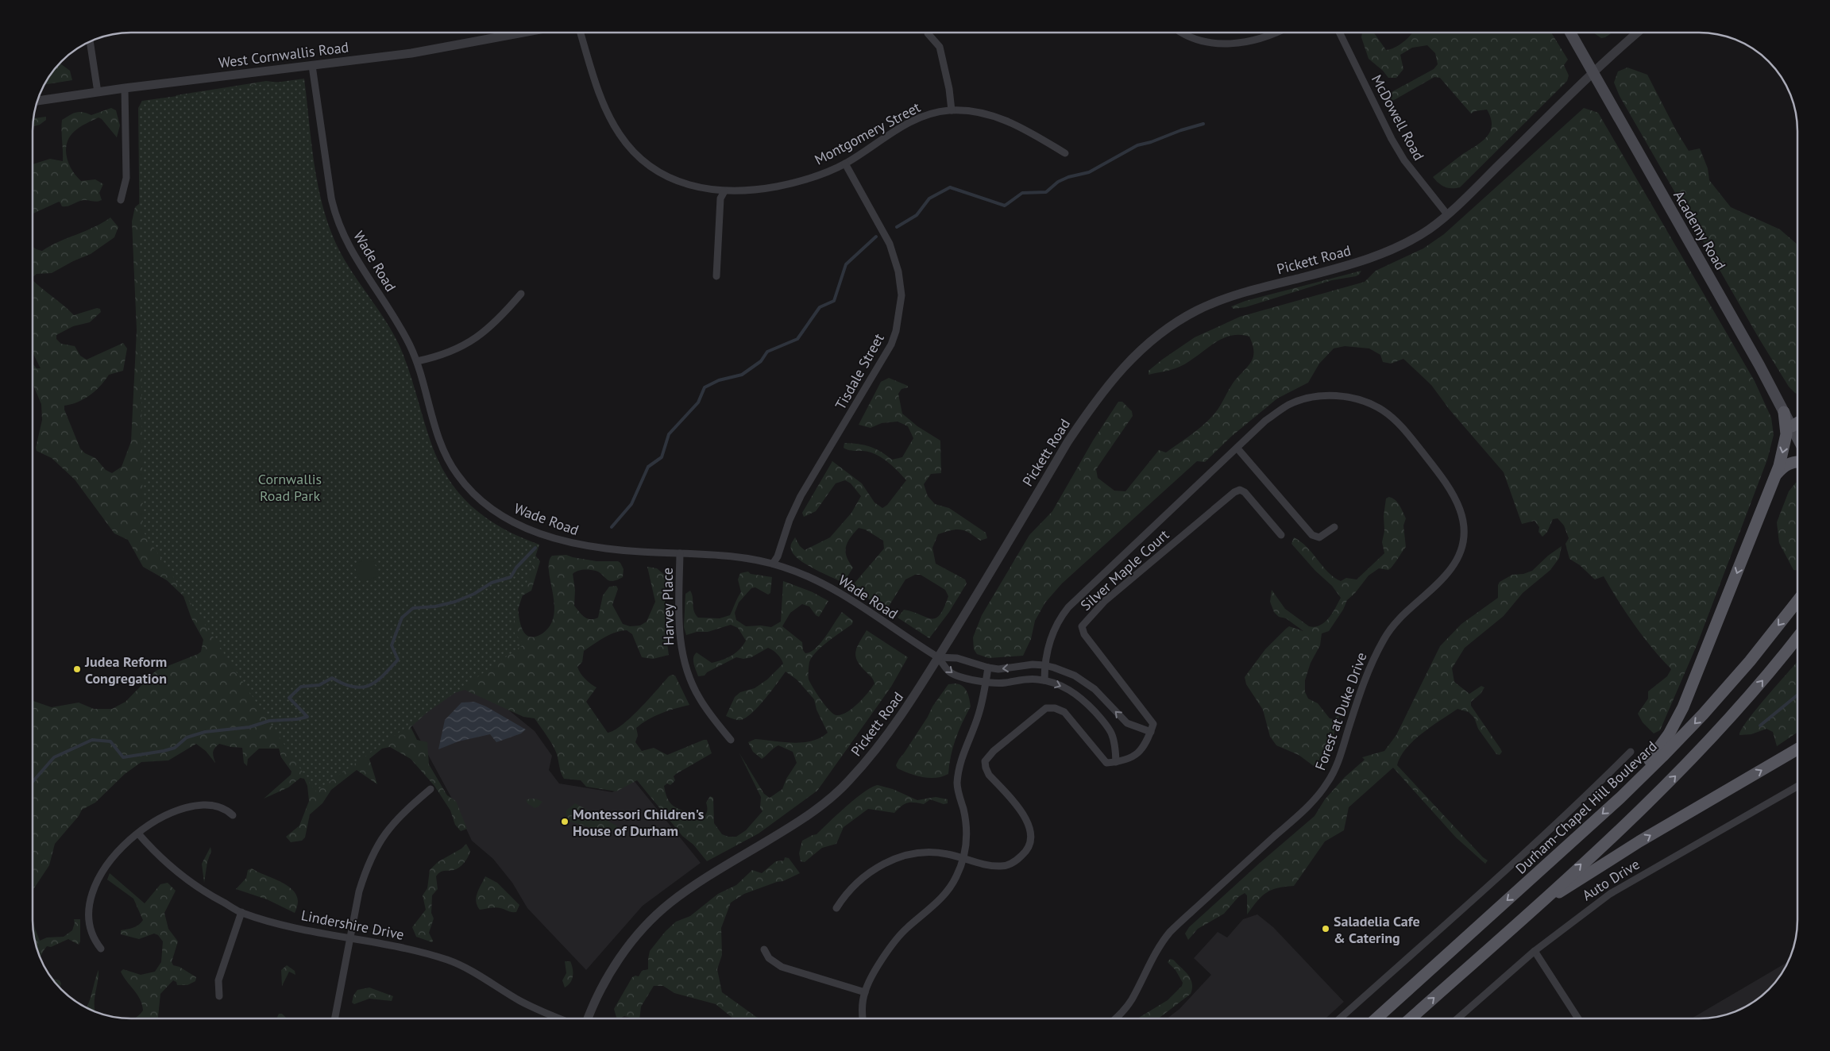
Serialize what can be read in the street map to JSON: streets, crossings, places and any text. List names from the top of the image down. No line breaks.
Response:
{"streets":{"main road":["Academy Road","Durham-Chapel Hill Boulevard"],"street":["West Cornwallis Road","McDowell Road","Montgomery Street","Pickett Road","Wade Road","Tisdale Street","Silver Maple Court","Harvey Place","Forest at Duke Drive","Auto Drive","Lindershire Drive"]},"crossings":[["West Cornwallis Road","Wade Road"],["McDowell Road","Pickett Road"],["Montgomery Street","Tisdale Street"],["Academy Road","Pickett Road"],["Pickett Road","Wade Road"],["Wade Road","Tisdale Street"],["Wade Road","Harvey Place"]],"parks":["Cornwallis Road Park"],"places":["Judea Reform Congregation","Montessori Children's House of Durham","Saladelia Cafe & Catering"]}
